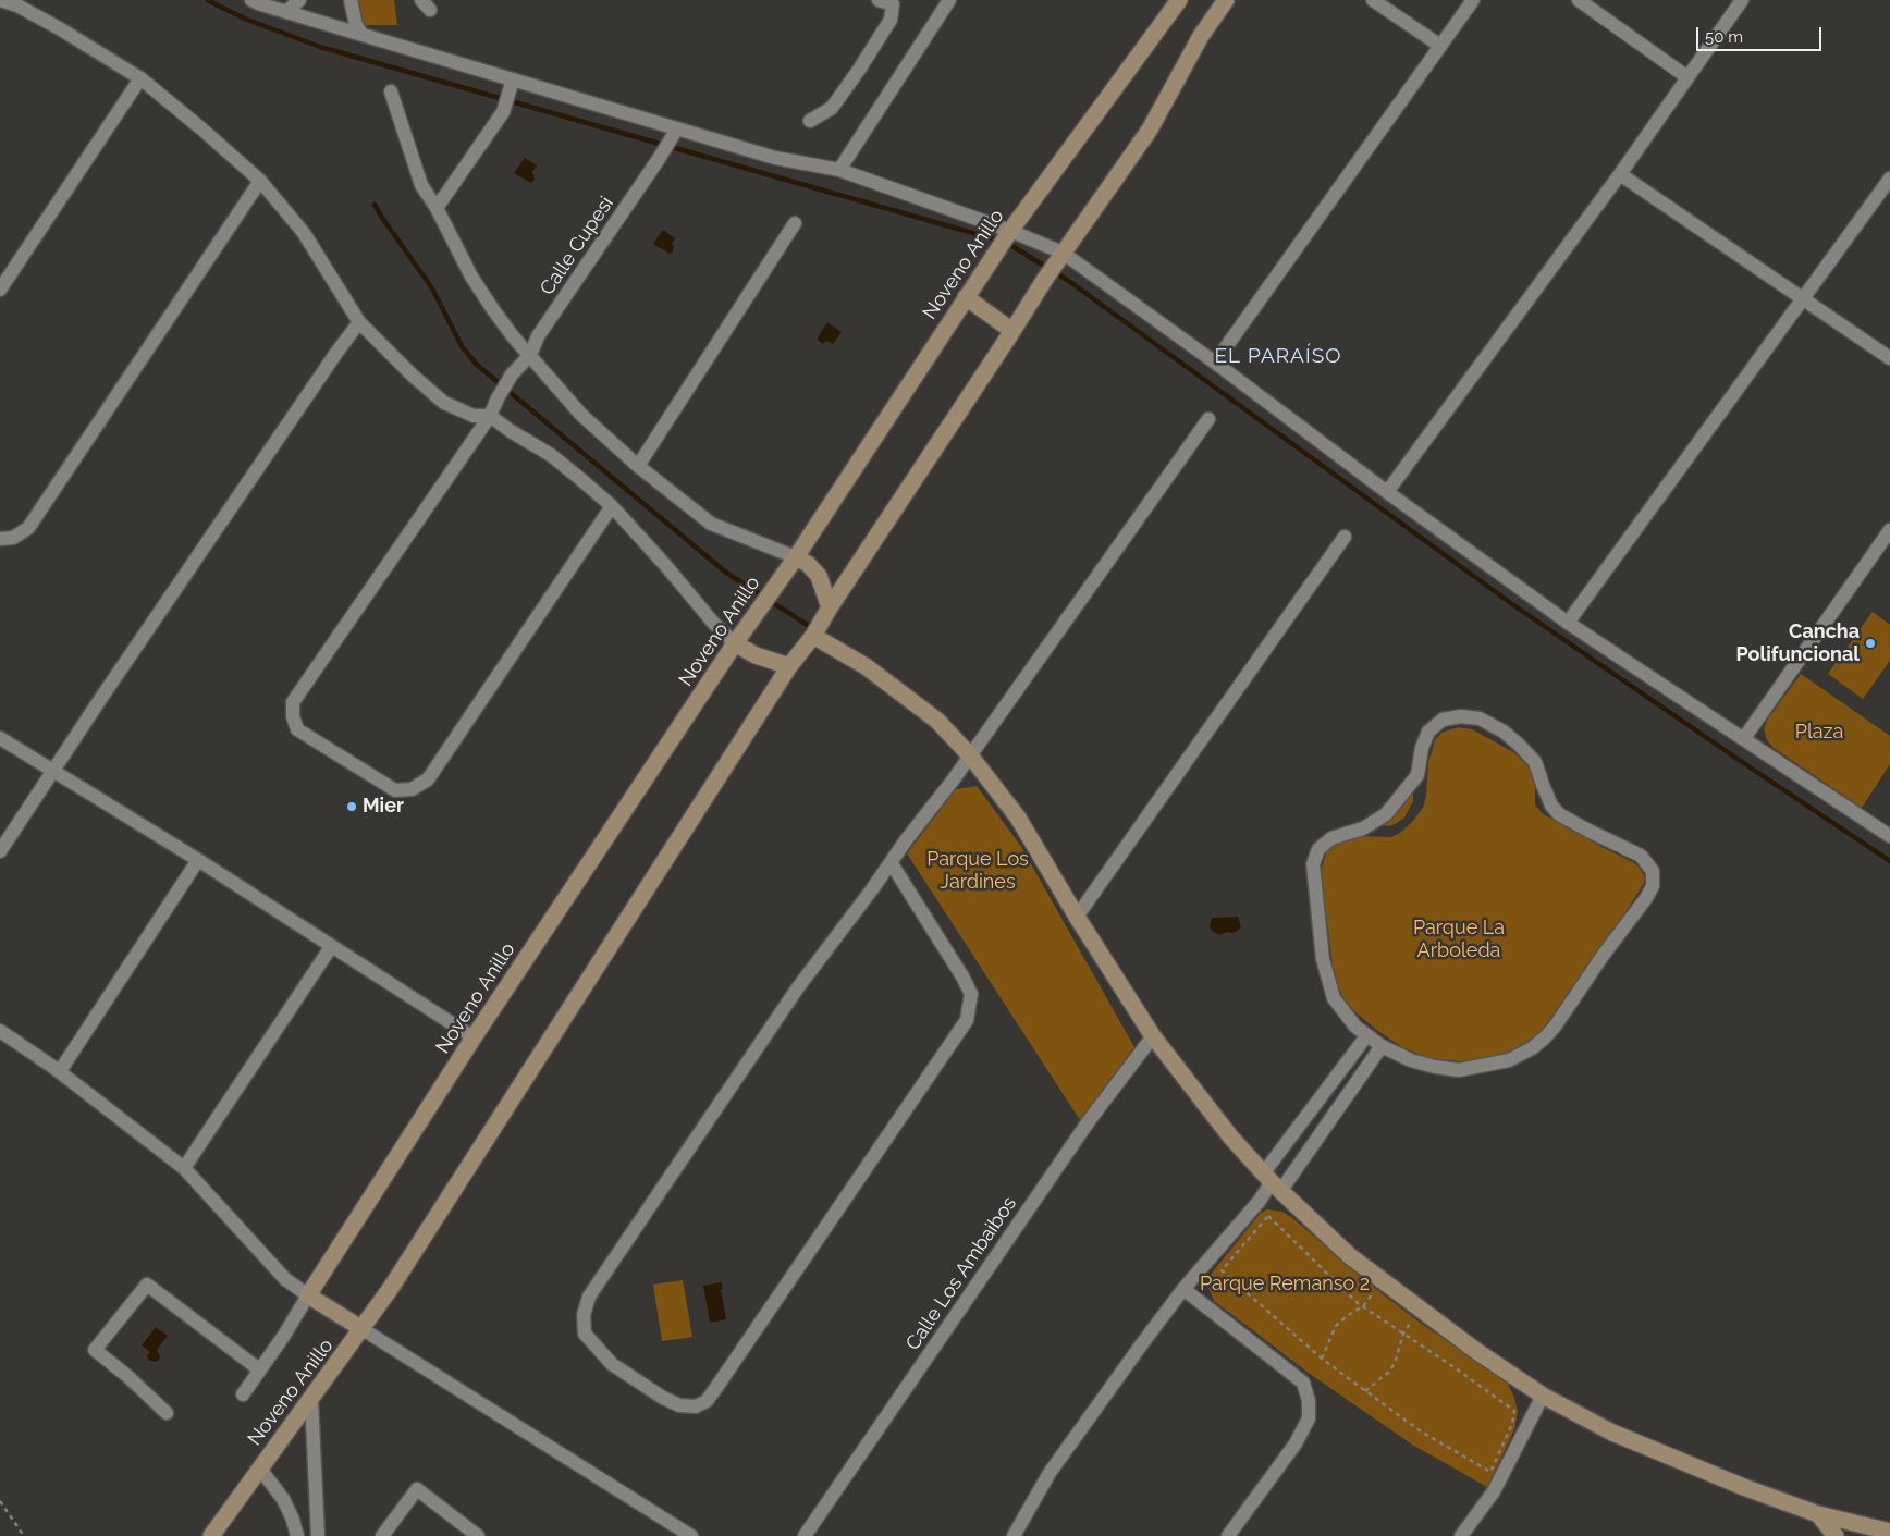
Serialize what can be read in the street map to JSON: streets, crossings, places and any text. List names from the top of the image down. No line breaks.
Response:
{"streets":{"street":["Calle Cupesi","Noveno Anillo","Calle Los Ambaibos"]},"districts":["EL PARAÍSO"],"parks":["Plaza","Parque Los Jardines","Parque La Arboleda","Parque Remanso 2"],"places":["Cancha Polifuncional","Mier"],"scale_bar":"50 m"}
